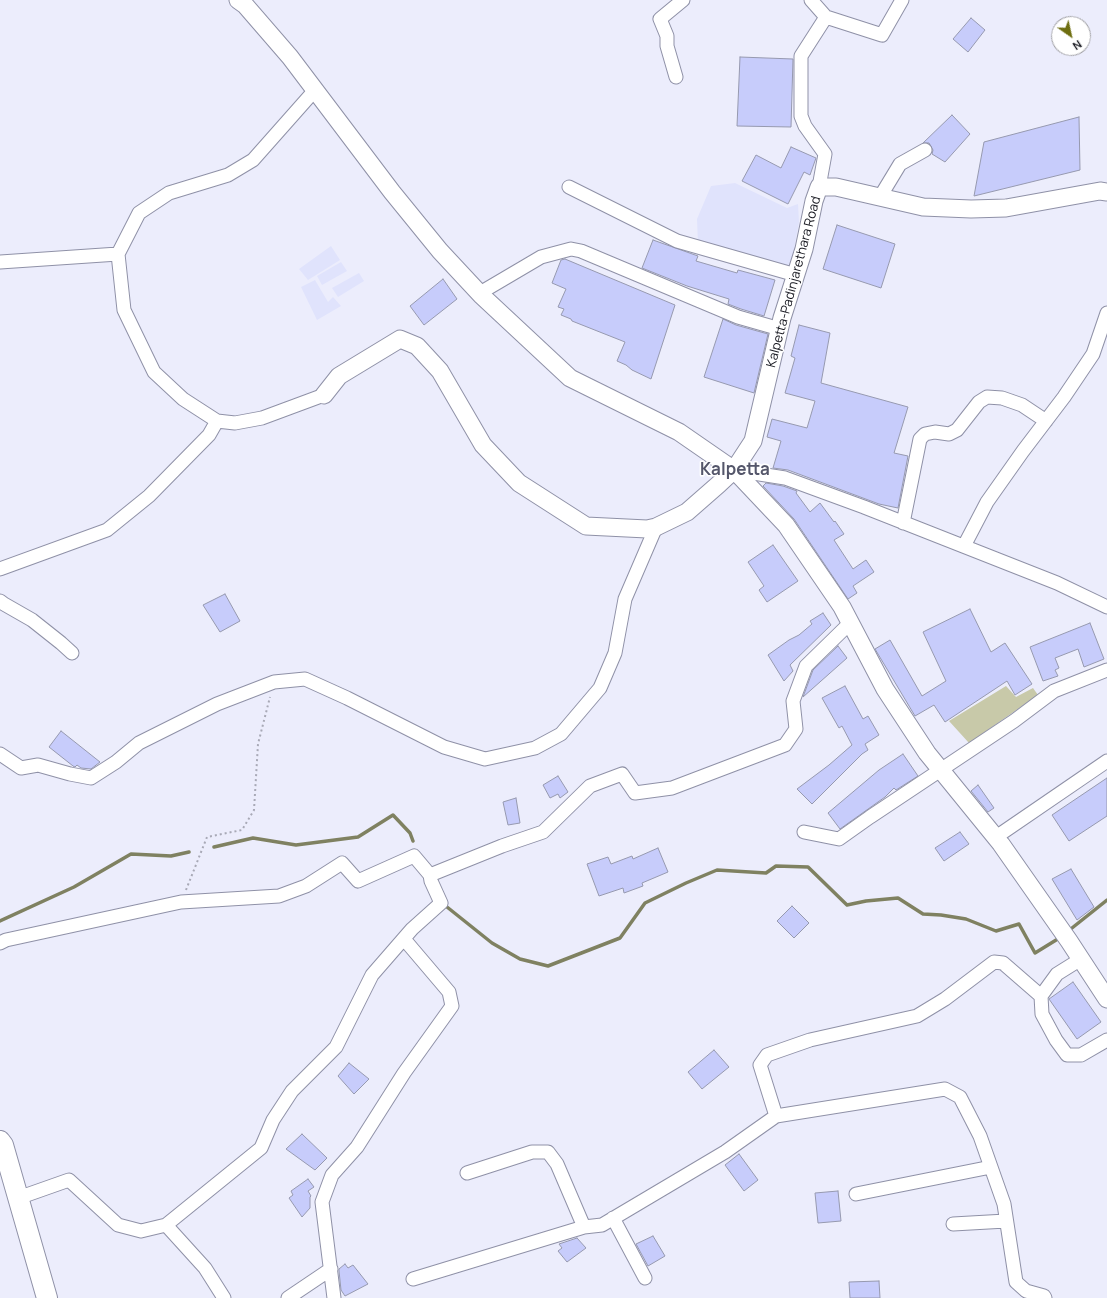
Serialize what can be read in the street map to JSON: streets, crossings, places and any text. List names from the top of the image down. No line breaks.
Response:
{"streets":{"main road":["Kalpetta-Padinjarethara Road"]},"districts":["Kalpetta"],"north":"bottom right"}
